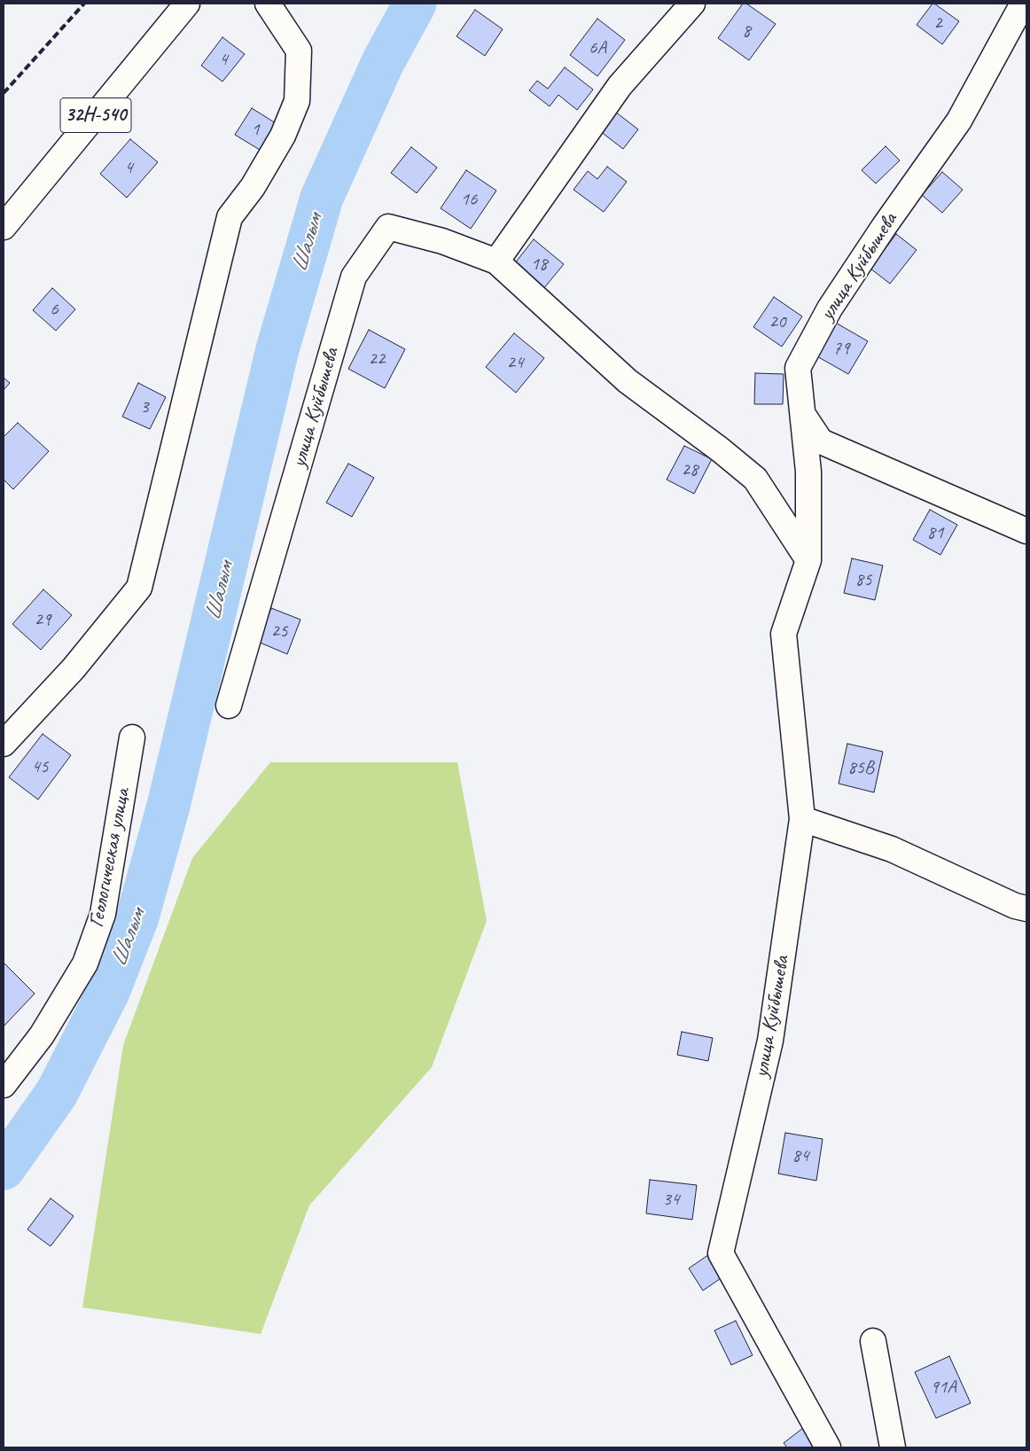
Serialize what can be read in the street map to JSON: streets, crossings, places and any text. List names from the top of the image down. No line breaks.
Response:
{"streets":{"street":["32Н-540","улица Куйбышева","Геологическая улица"]},"water":["Шалым"],"house_numbers":["2","8","6А","4","1","4","16","18","6","20","79","22","24","3","28","81","85","29","25","45","85В","84","34","91А"]}
